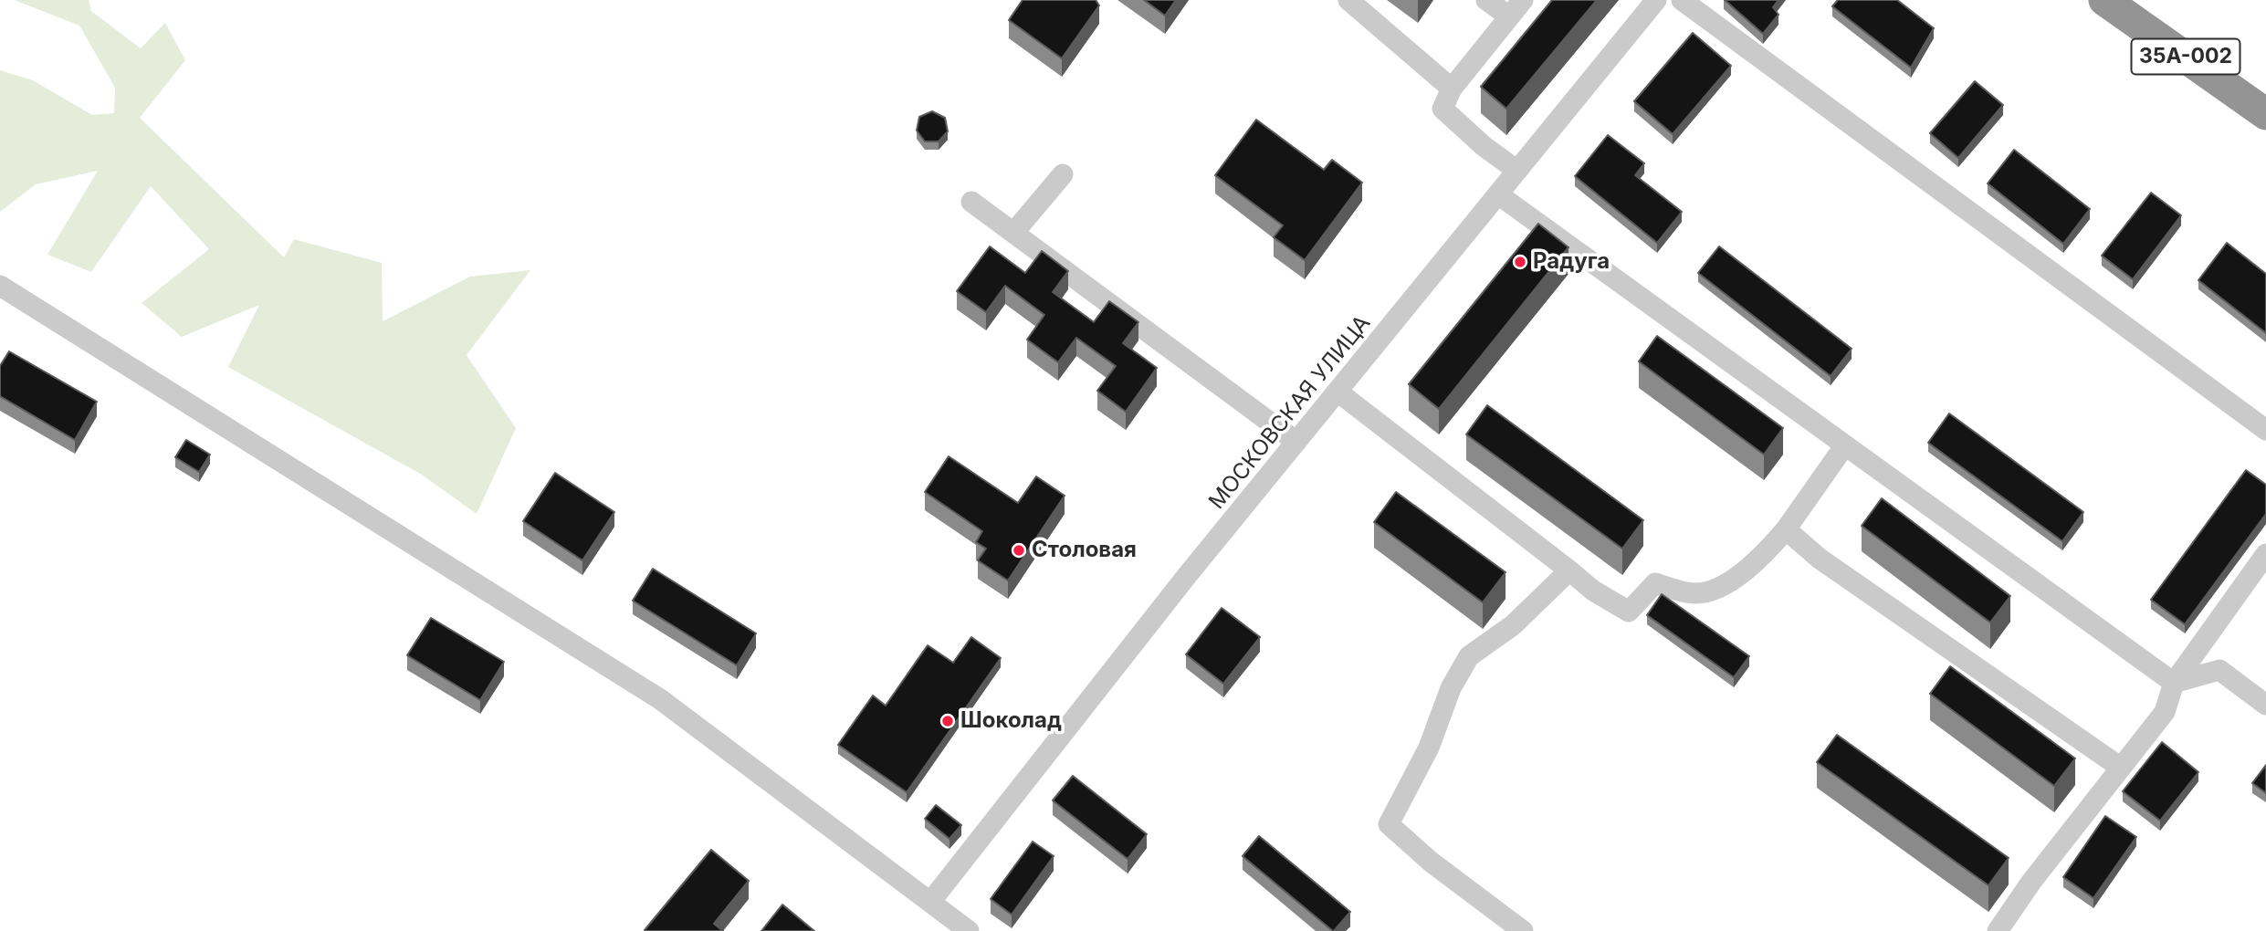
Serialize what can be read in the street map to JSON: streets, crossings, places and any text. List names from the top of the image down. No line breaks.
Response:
{"streets":{"highway":["35А-002"],"street":["МОСКОВСКАЯ УЛИЦА"]},"places":["Радуга","Столовая","Шоколад"]}
